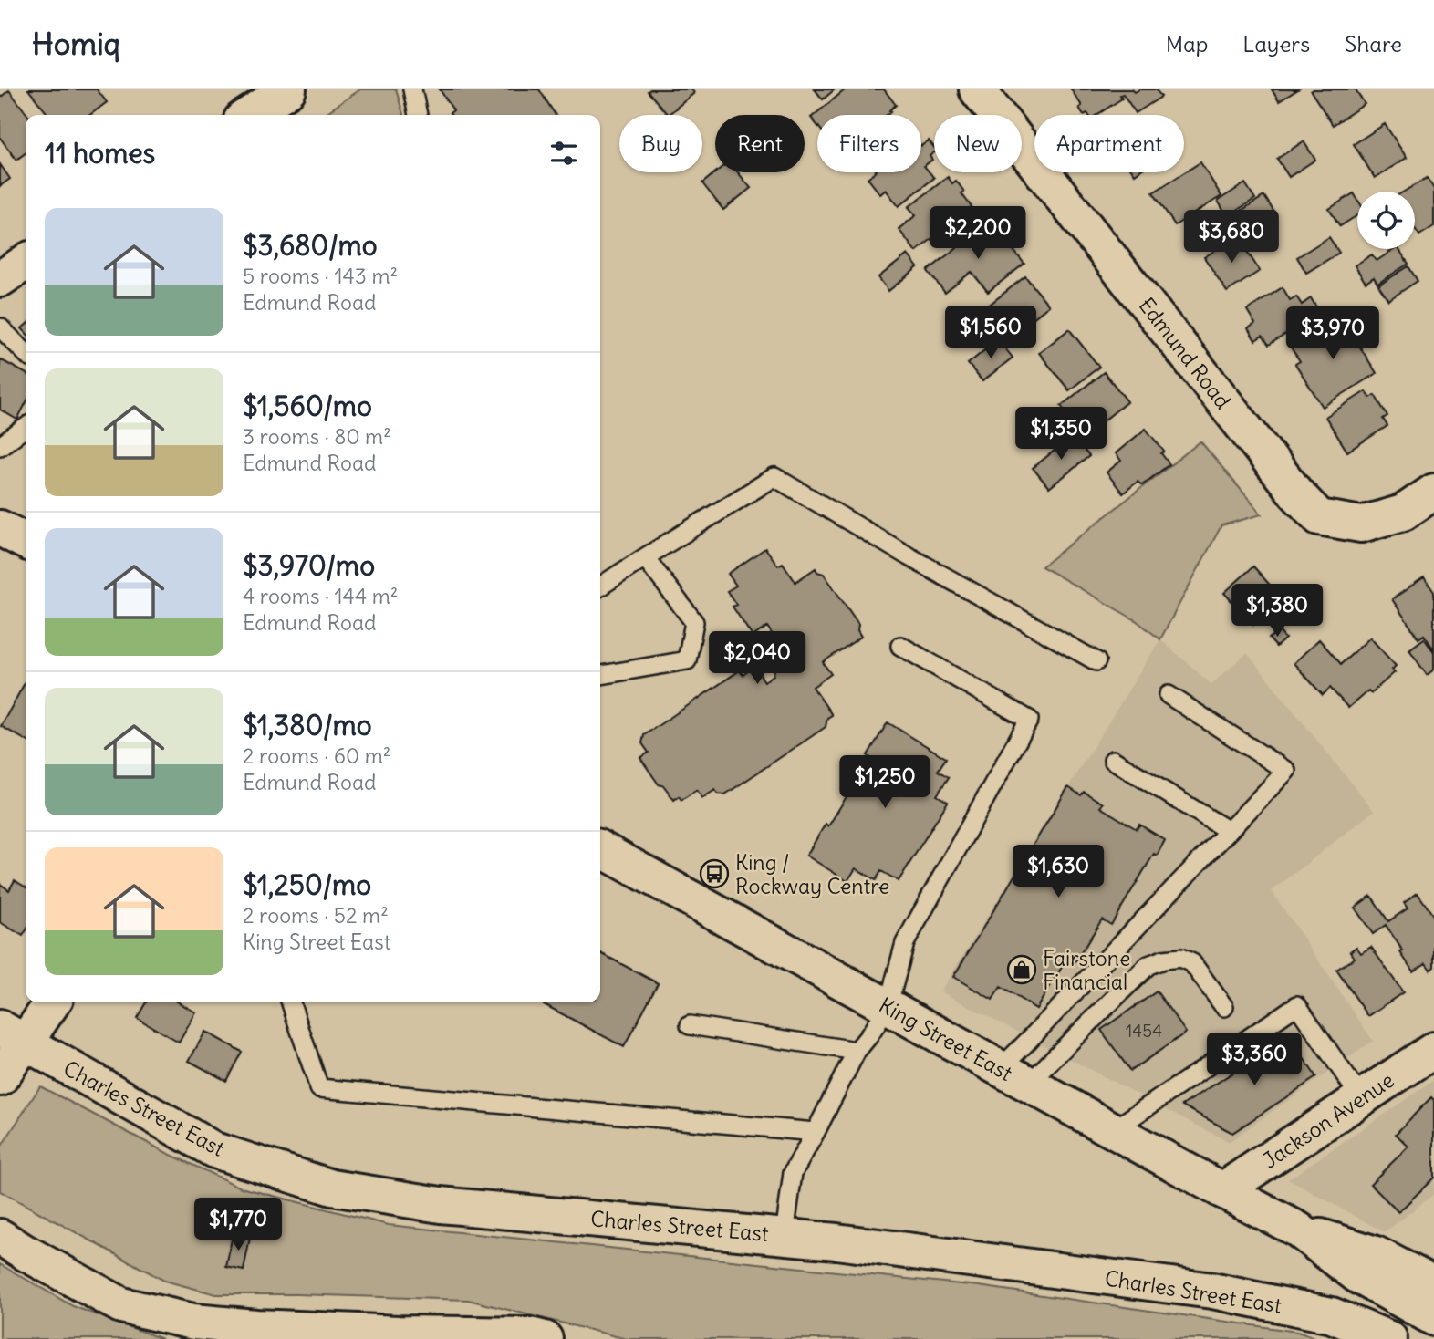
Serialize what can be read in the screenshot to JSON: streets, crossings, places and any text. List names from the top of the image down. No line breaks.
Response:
{"streets":{"main road":["Edmund Road","King Street East","Charles Street East","Jackson Avenue"]},"crossings":[["King Street East","Jackson Avenue"]],"places":{"bus stop":["King / Rockway Centre"],"shop":["Fairstone Financial"]},"house_numbers":["1454"],"page":{"header":"Homiq","nav":["Map","Layers","Share"],"chip":["Buy","Rent","Filters","New","Apartment"],"heading":"11 homes","list":[{"name":"$3,680/mo","note":"5 rooms · 143 m² · Edmund Road"},{"name":"$1,560/mo","note":"3 rooms · 80 m² · Edmund Road"},{"name":"$3,970/mo","note":"4 rooms · 144 m² · Edmund Road"},{"name":"$1,380/mo","note":"2 rooms · 60 m² · Edmund Road"},{"name":"$1,250/mo","note":"2 rooms · 52 m² · King Street East"}],"price":["$2,200","$3,680","$1,560","$3,970","$1,350","$1,380","$2,040","$1,250","$1,630","$3,360","$1,770"]}}
